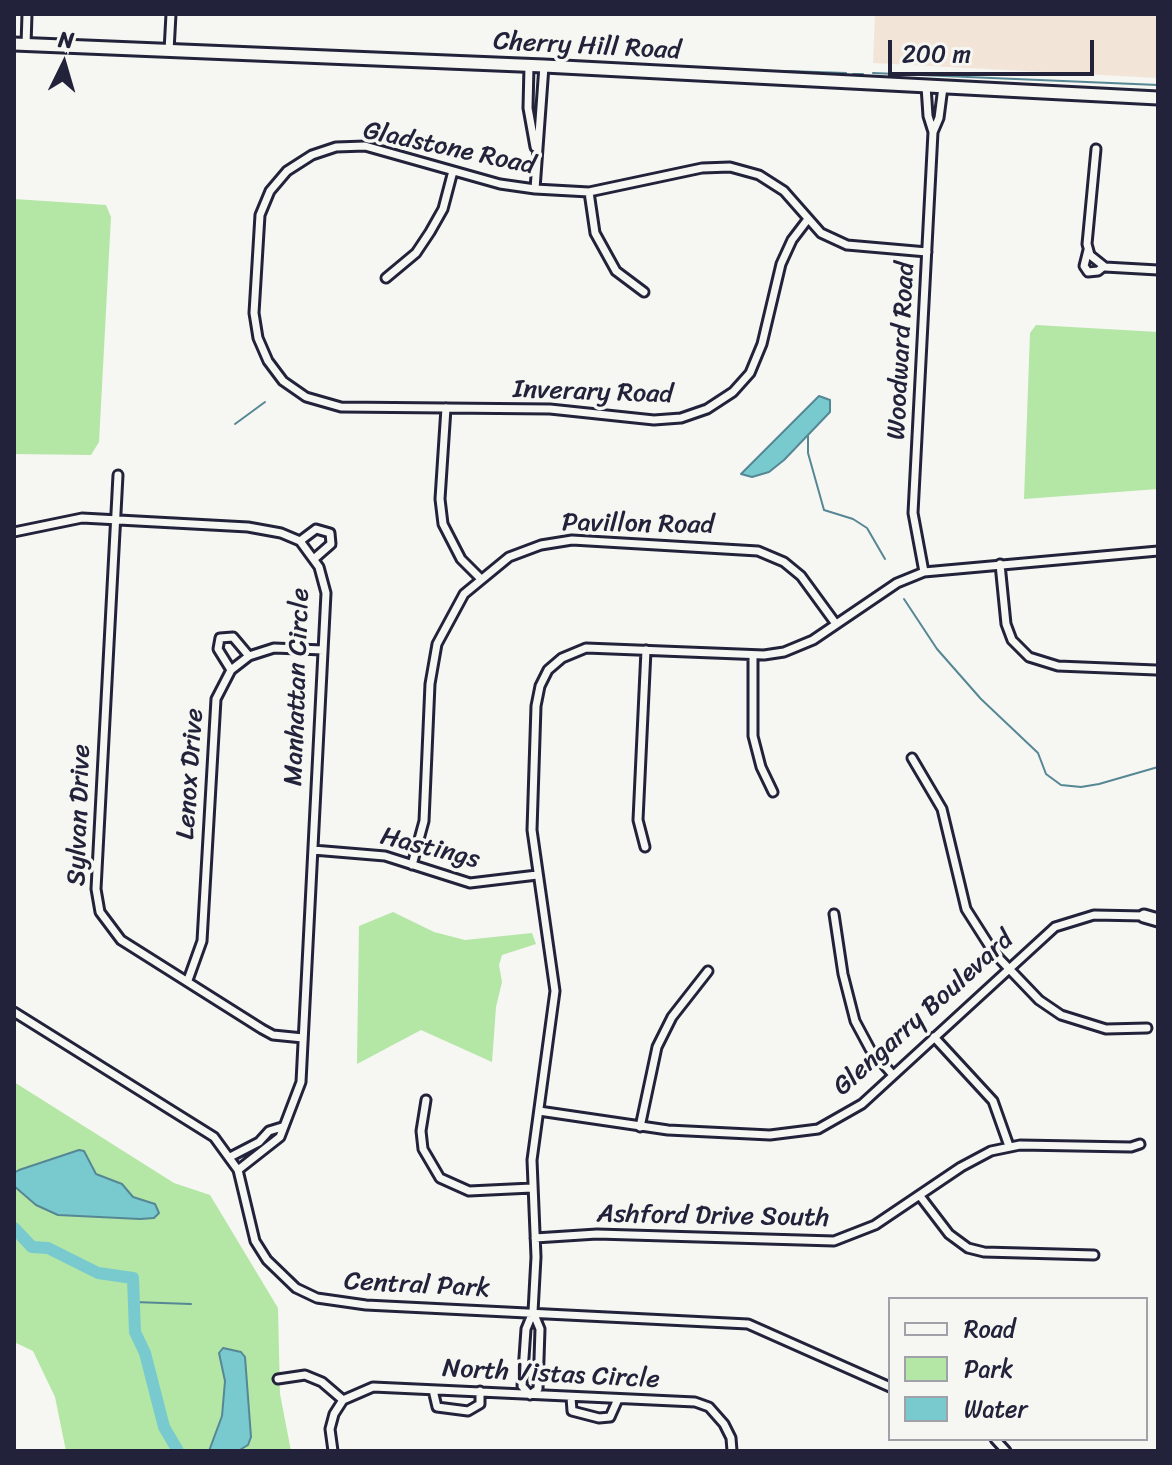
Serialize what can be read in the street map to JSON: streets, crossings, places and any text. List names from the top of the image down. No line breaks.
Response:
{"streets":{"main road":["Cherry Hill Road","Glengarry Boulevard"],"street":["Gladstone Road","Woodward Road","Inverary Road","Pavillon Road","Manhattan Circle","Lenox Drive","Sylvan Drive","Hastings","Ashford Drive South","Central Park","North Vistas Circle"]},"crossings":[["Cherry Hill Road","Woodward Road"],["Gladstone Road","Woodward Road"],["Gladstone Road","Inverary Road"],["Pavillon Road","Hastings"],["Manhattan Circle","Lenox Drive"],["Manhattan Circle","Sylvan Drive"],["Manhattan Circle","Hastings"],["Manhattan Circle","Central Park"],["Lenox Drive","Sylvan Drive"]],"legend":["Road","Park","Water"],"scale_bar":"200 m","north":"top"}
